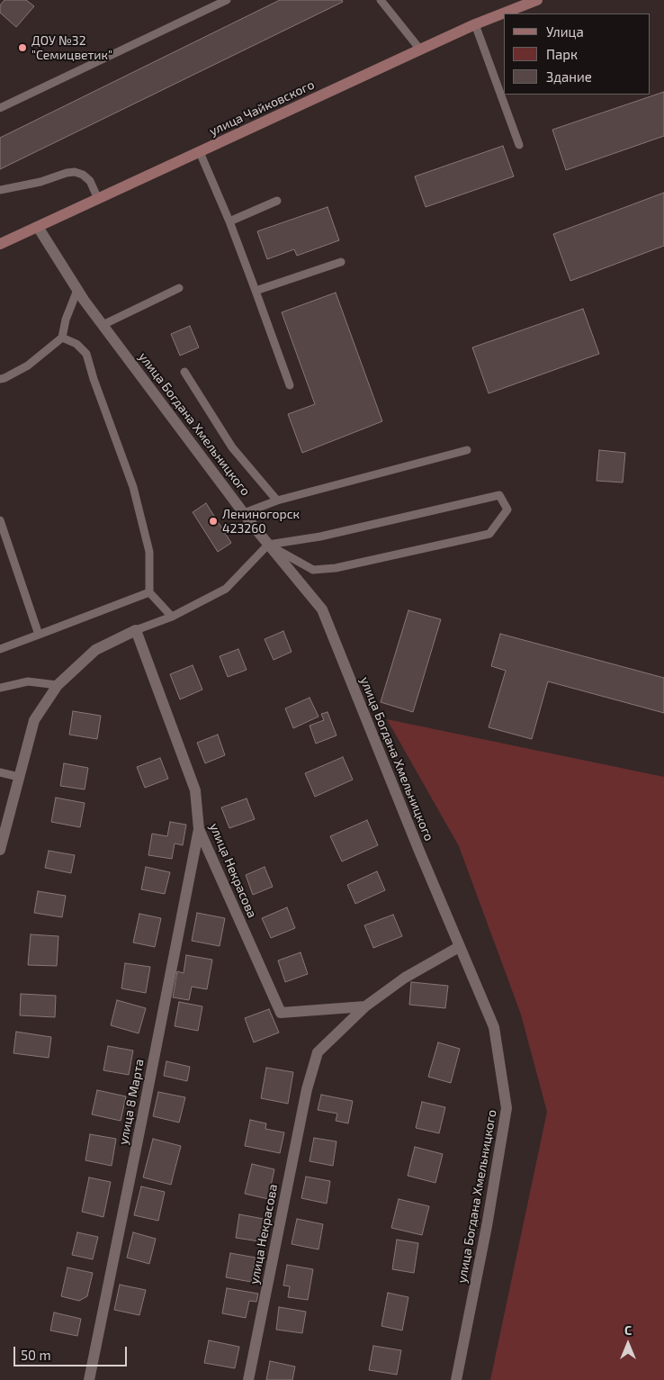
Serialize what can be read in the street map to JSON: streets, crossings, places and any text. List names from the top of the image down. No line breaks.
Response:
{"streets":{"main road":["улица Чайковского"],"street":["улица Богдана Хмельницкого","улица Некрасова","улица 8 Марта"]},"crossings":[["улица Чайковского","улица Богдана Хмельницкого"],["улица Богдана Хмельницкого","улица Некрасова"],["улица Некрасова","улица 8 Марта"]],"places":["ДОУ №32 \"Семицветик\"","Лениногорск 423260"],"legend":["Улица","Парк","Здание"],"scale_bar":"50 m","north":"top"}
